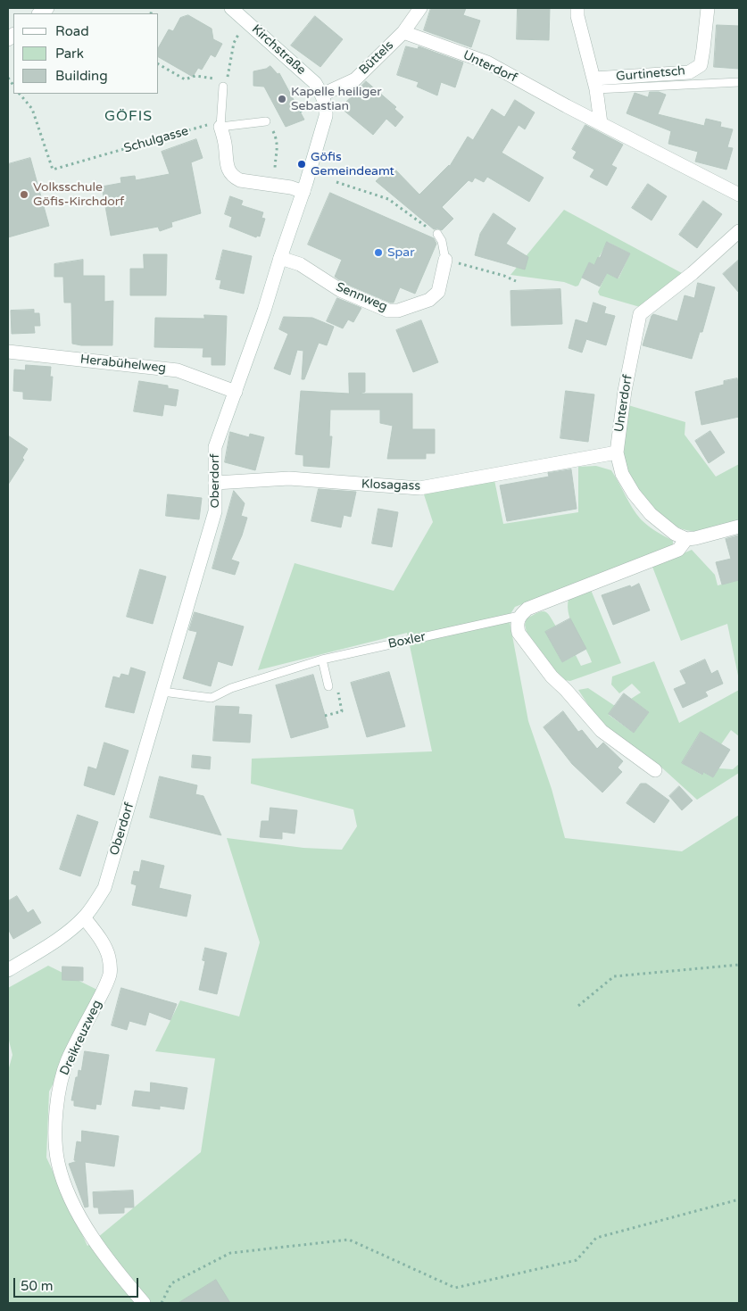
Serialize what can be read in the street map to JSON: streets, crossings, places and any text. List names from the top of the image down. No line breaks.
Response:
{"streets":{"street":["Kirchstraße","Büttels","Unterdorf","Gurtinetsch","Sennweg","Herabühelweg","Oberdorf","Klosagass","Boxler","Dreikreuzweg"],"path":["Schulgasse"]},"crossings":[["Kirchstraße","Büttels"],["Kirchstraße","Oberdorf"],["Büttels","Unterdorf"],["Büttels","Oberdorf"],["Unterdorf","Klosagass"],["Unterdorf","Boxler"],["Sennweg","Oberdorf"],["Herabühelweg","Oberdorf"],["Oberdorf","Klosagass"],["Oberdorf","Boxler"],["Oberdorf","Dreikreuzweg"]],"districts":["GÖFIS"],"places":["Kapelle heiliger Sebastian","Göfis Gemeindeamt","Volksschule Göfis-Kirchdorf","Spar"],"legend":["Road","Park","Building"],"scale_bar":"50 m"}
